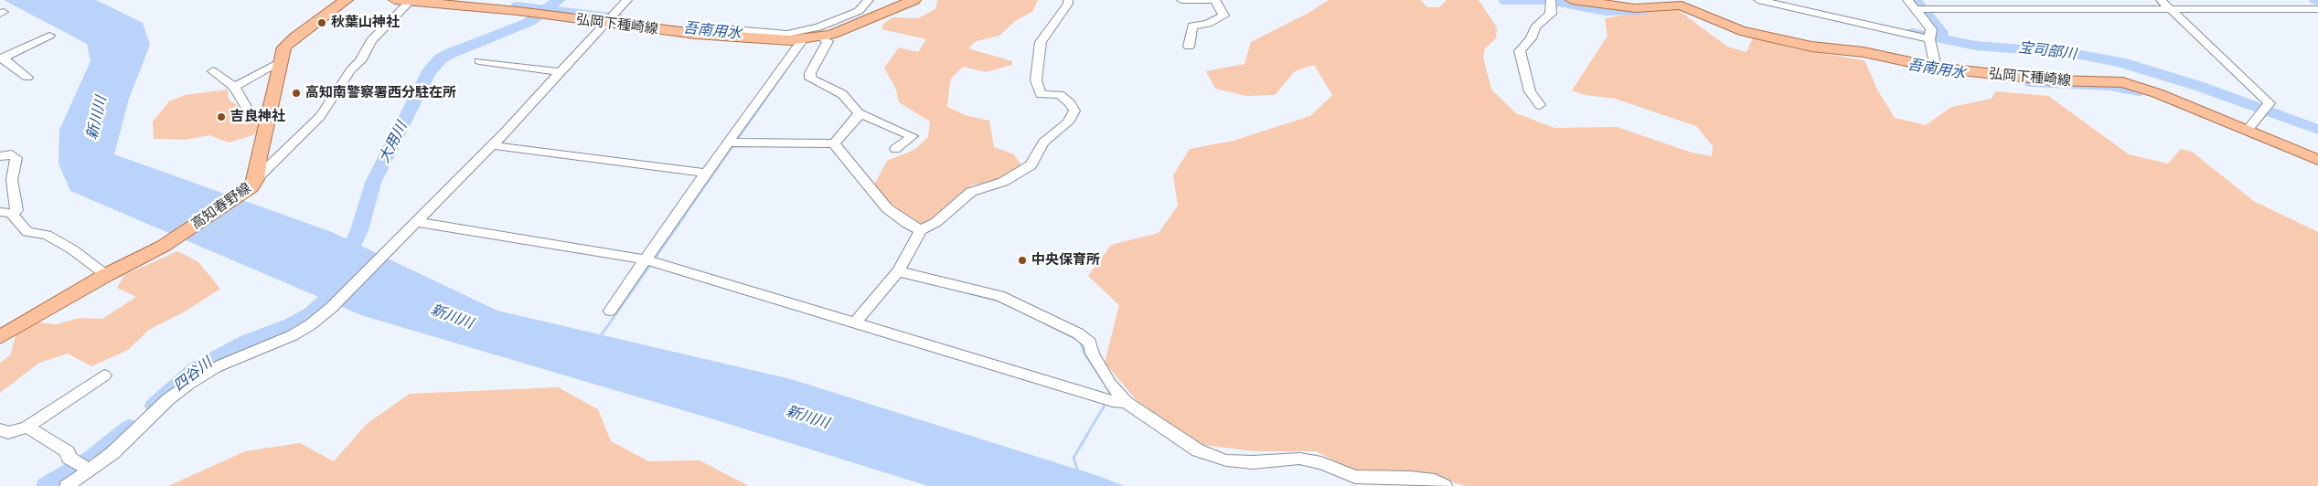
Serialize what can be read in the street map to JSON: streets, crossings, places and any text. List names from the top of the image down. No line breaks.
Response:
{"streets":{"main road":["弘岡下種崎線","高知春野線"]},"water":["吾南用水","宝司部川","新川川","大用川","四谷川"],"places":["秋葉山神社","高知南警察署西分駐在所","吉良神社","中央保育所"]}
